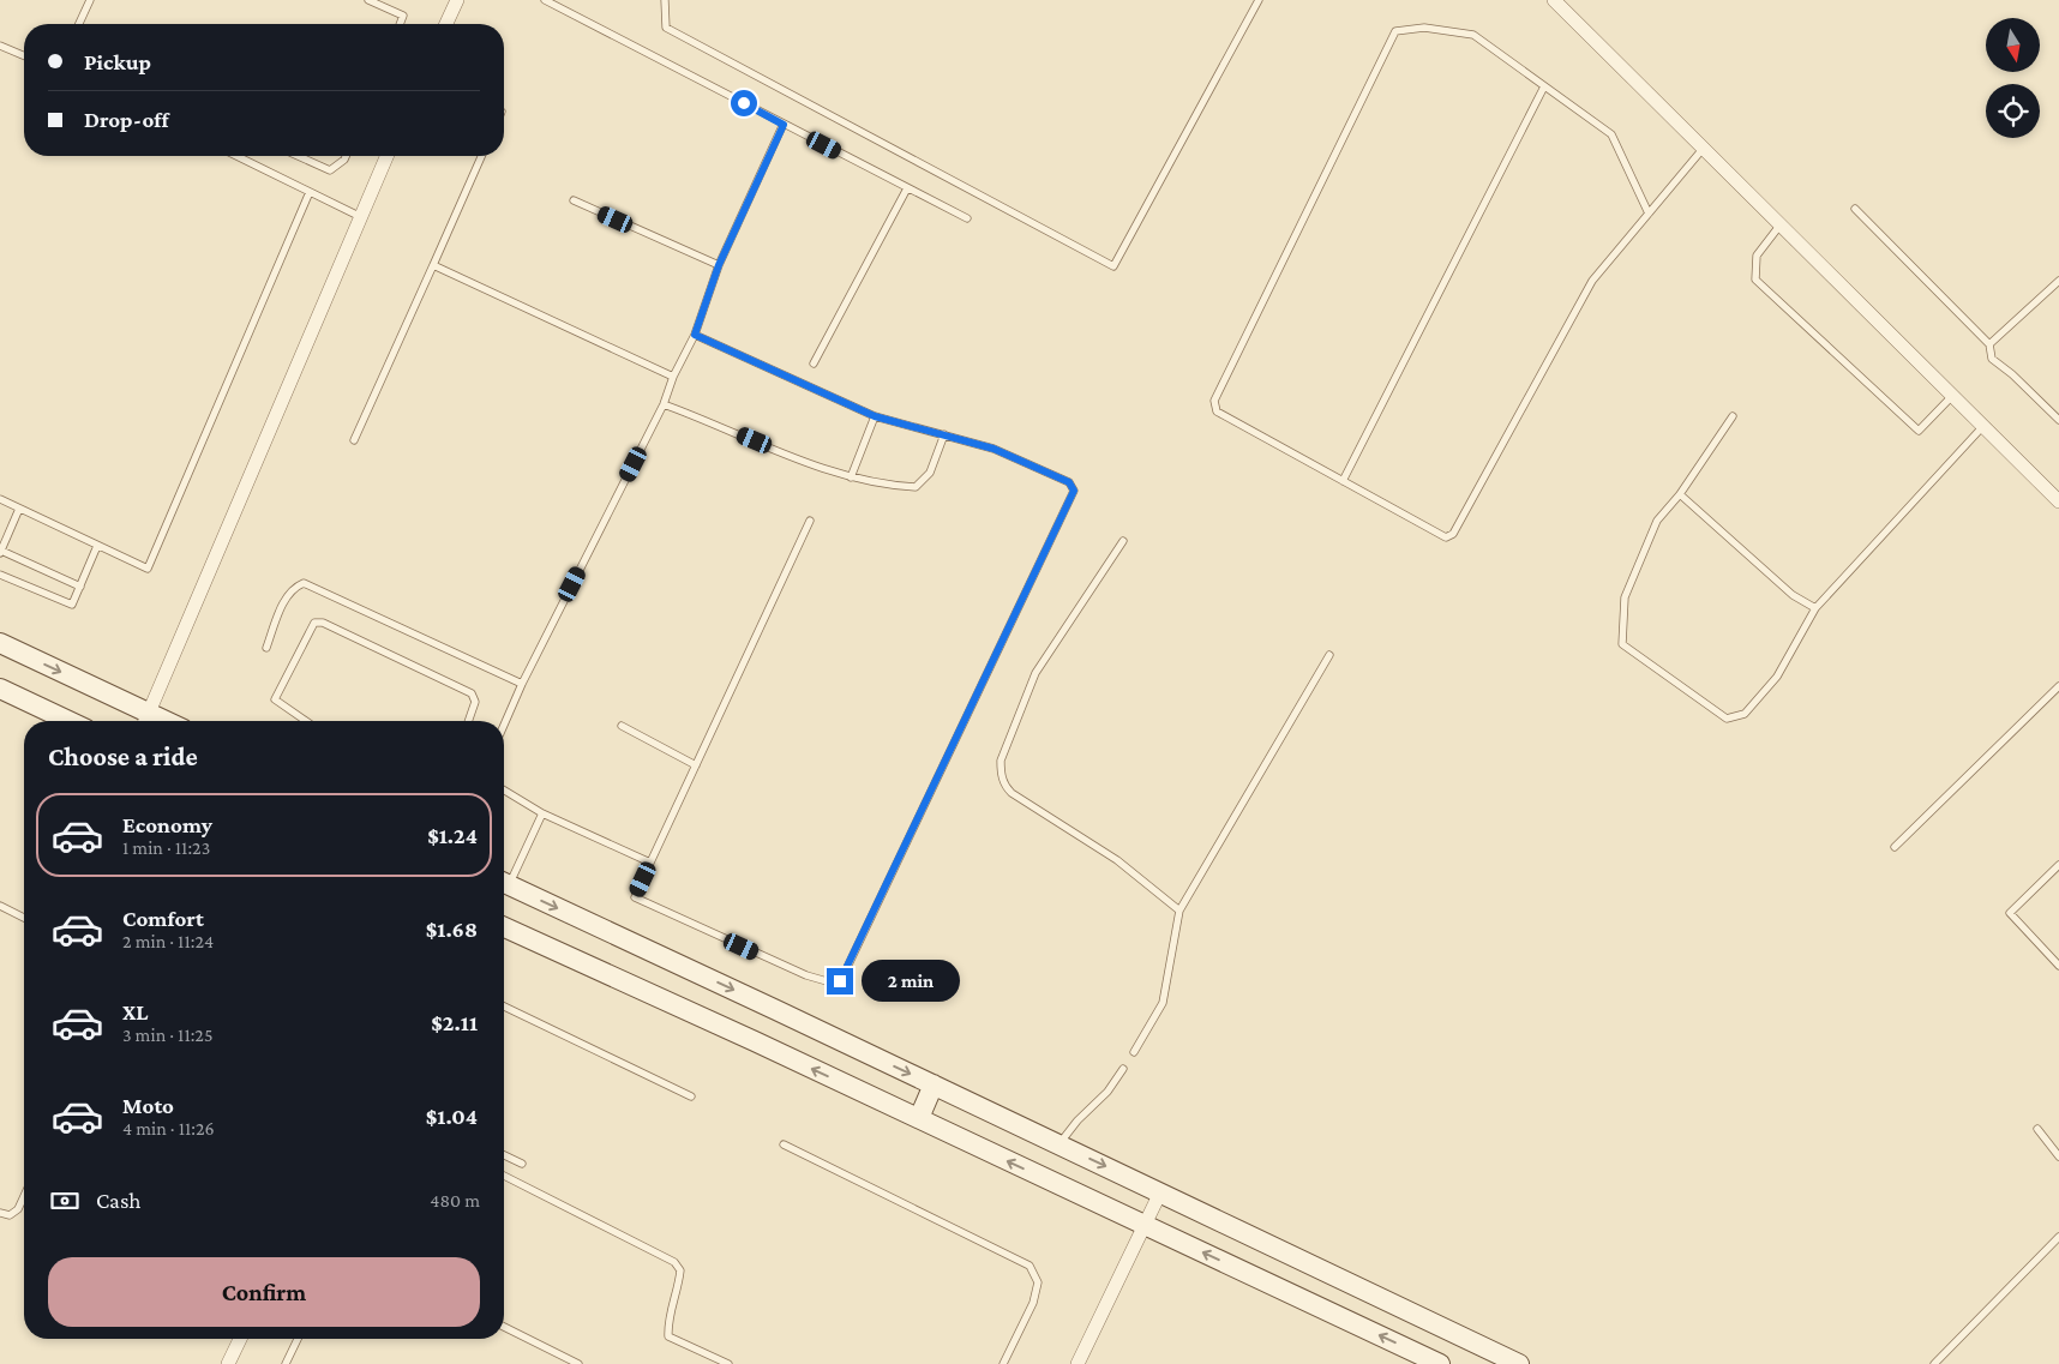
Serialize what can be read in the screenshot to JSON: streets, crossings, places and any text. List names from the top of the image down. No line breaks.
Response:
{"north":"bottom","page":{"banner":["Pickup","Drop-off"],"heading":"Choose a ride","list":[{"name":"Economy","note":"1 min · 11:23","value":"$1.24"},{"name":"Comfort","note":"2 min · 11:24","value":"$1.68"},{"name":"XL","note":"3 min · 11:25","value":"$2.11"},{"name":"Moto","note":"4 min · 11:26","value":"$1.04"}],"bubble":"2 min","pay":["Cash","480 m"],"buttons":"Confirm"}}
